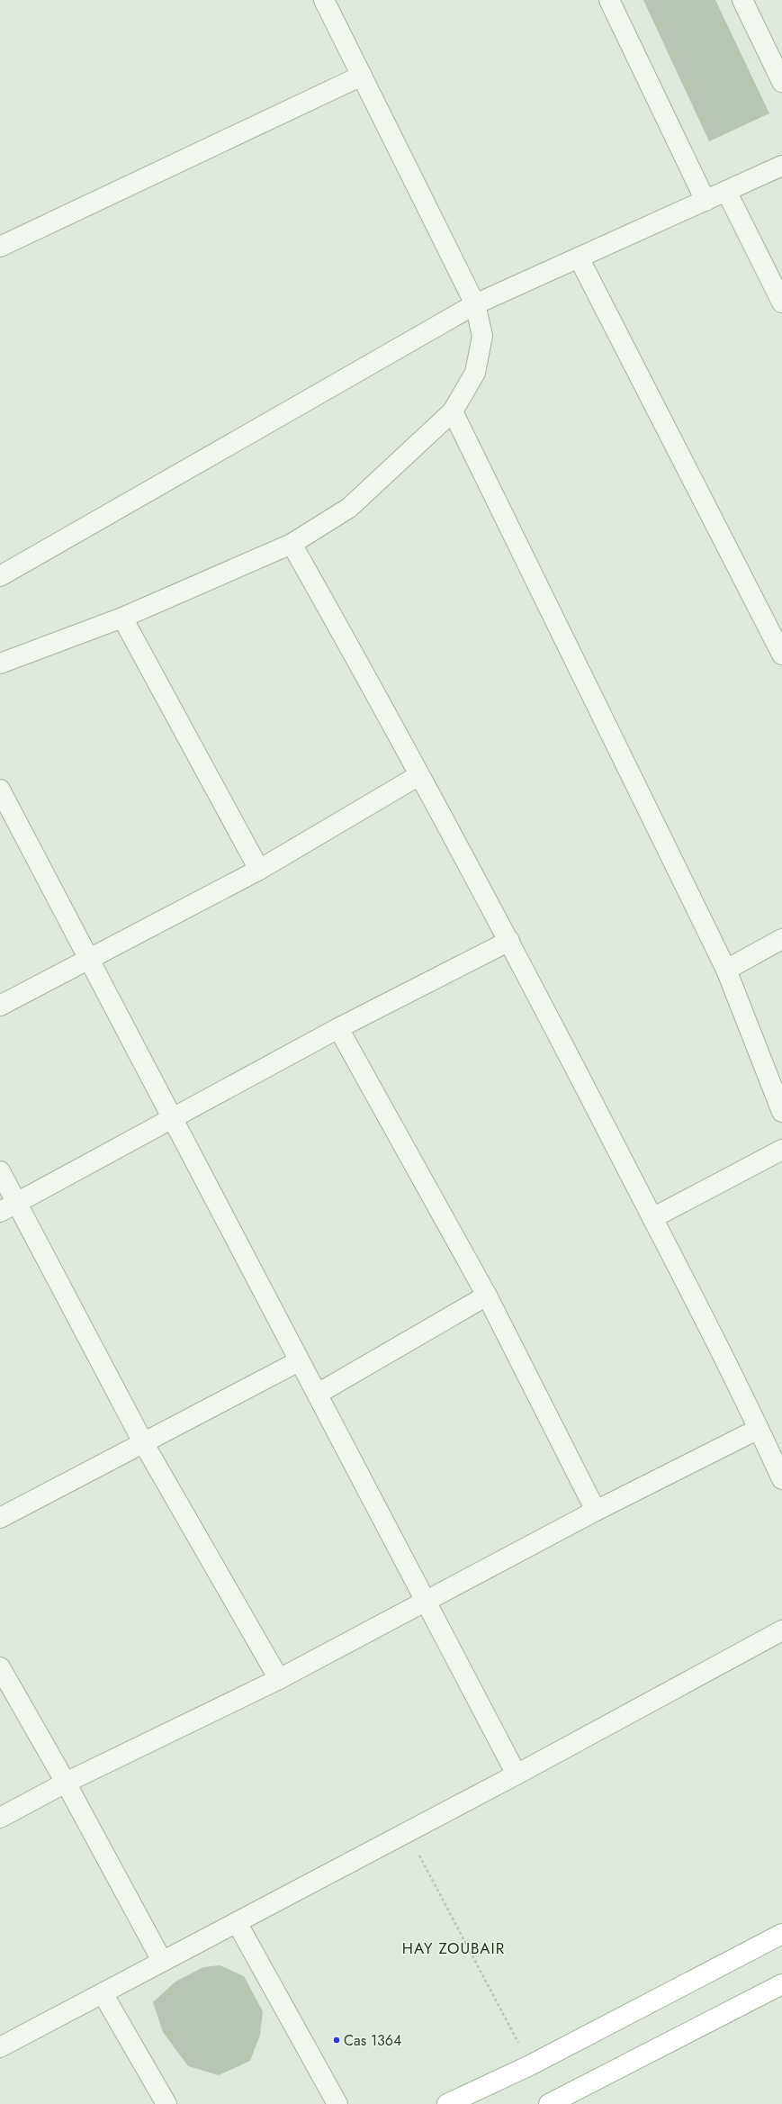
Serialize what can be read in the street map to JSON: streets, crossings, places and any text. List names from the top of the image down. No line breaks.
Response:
{"districts":["HAY ZOUBAIR"],"places":["Cas 1364"]}
